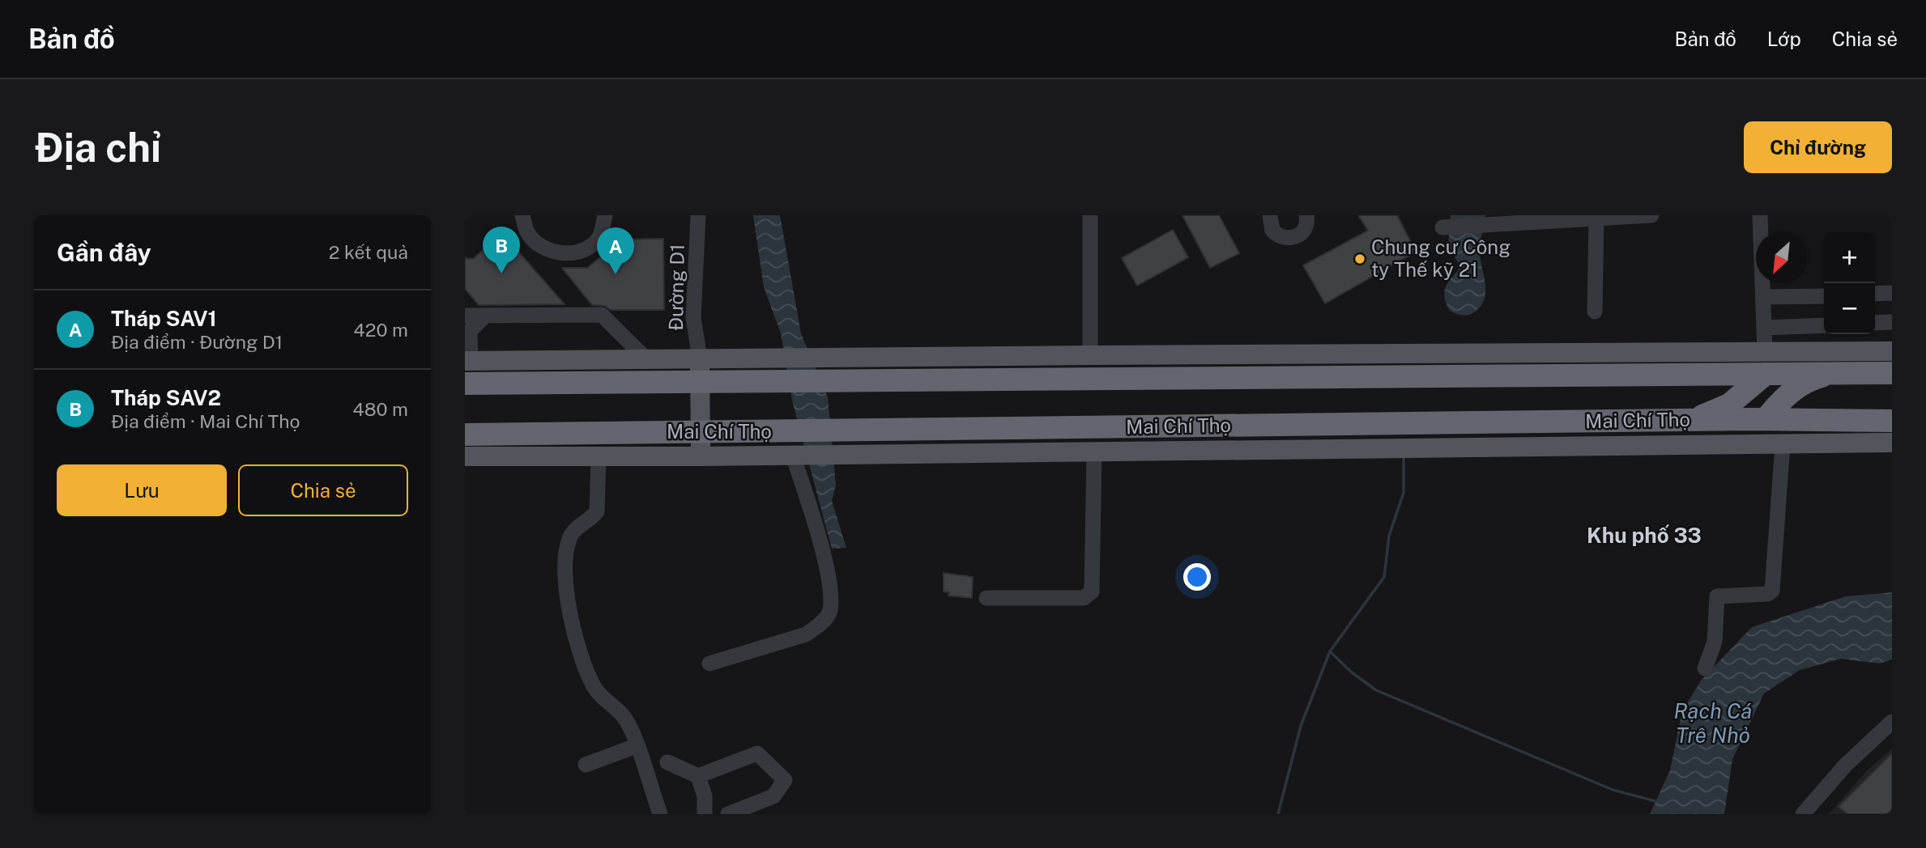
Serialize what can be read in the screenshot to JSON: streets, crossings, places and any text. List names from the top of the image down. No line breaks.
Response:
{"streets":{"highway":["Mai Chí Thọ"],"street":["Đường D1"]},"districts":["Khu phố 33"],"water":["Rạch Cá Trê Nhỏ"],"places":["Chung cư Công ty Thế kỹ 21"],"north":"bottom left","page":{"header":"Bản đồ","nav":["Bản đồ","Lớp","Chia sẻ"],"buttons":["Chỉ đường",["Lưu","Chia sẻ"]],"title":"Địa chỉ","heading":["Gần đây","2 kết quả"],"pins":["B","A"],"map_buttons":["+","−"],"list":[{"mark":"A","name":"Tháp SAV1","note":"Địa điểm · Đường D1","value":"420 m"},{"mark":"B","name":"Tháp SAV2","note":"Địa điểm · Mai Chí Thọ","value":"480 m"}]}}
